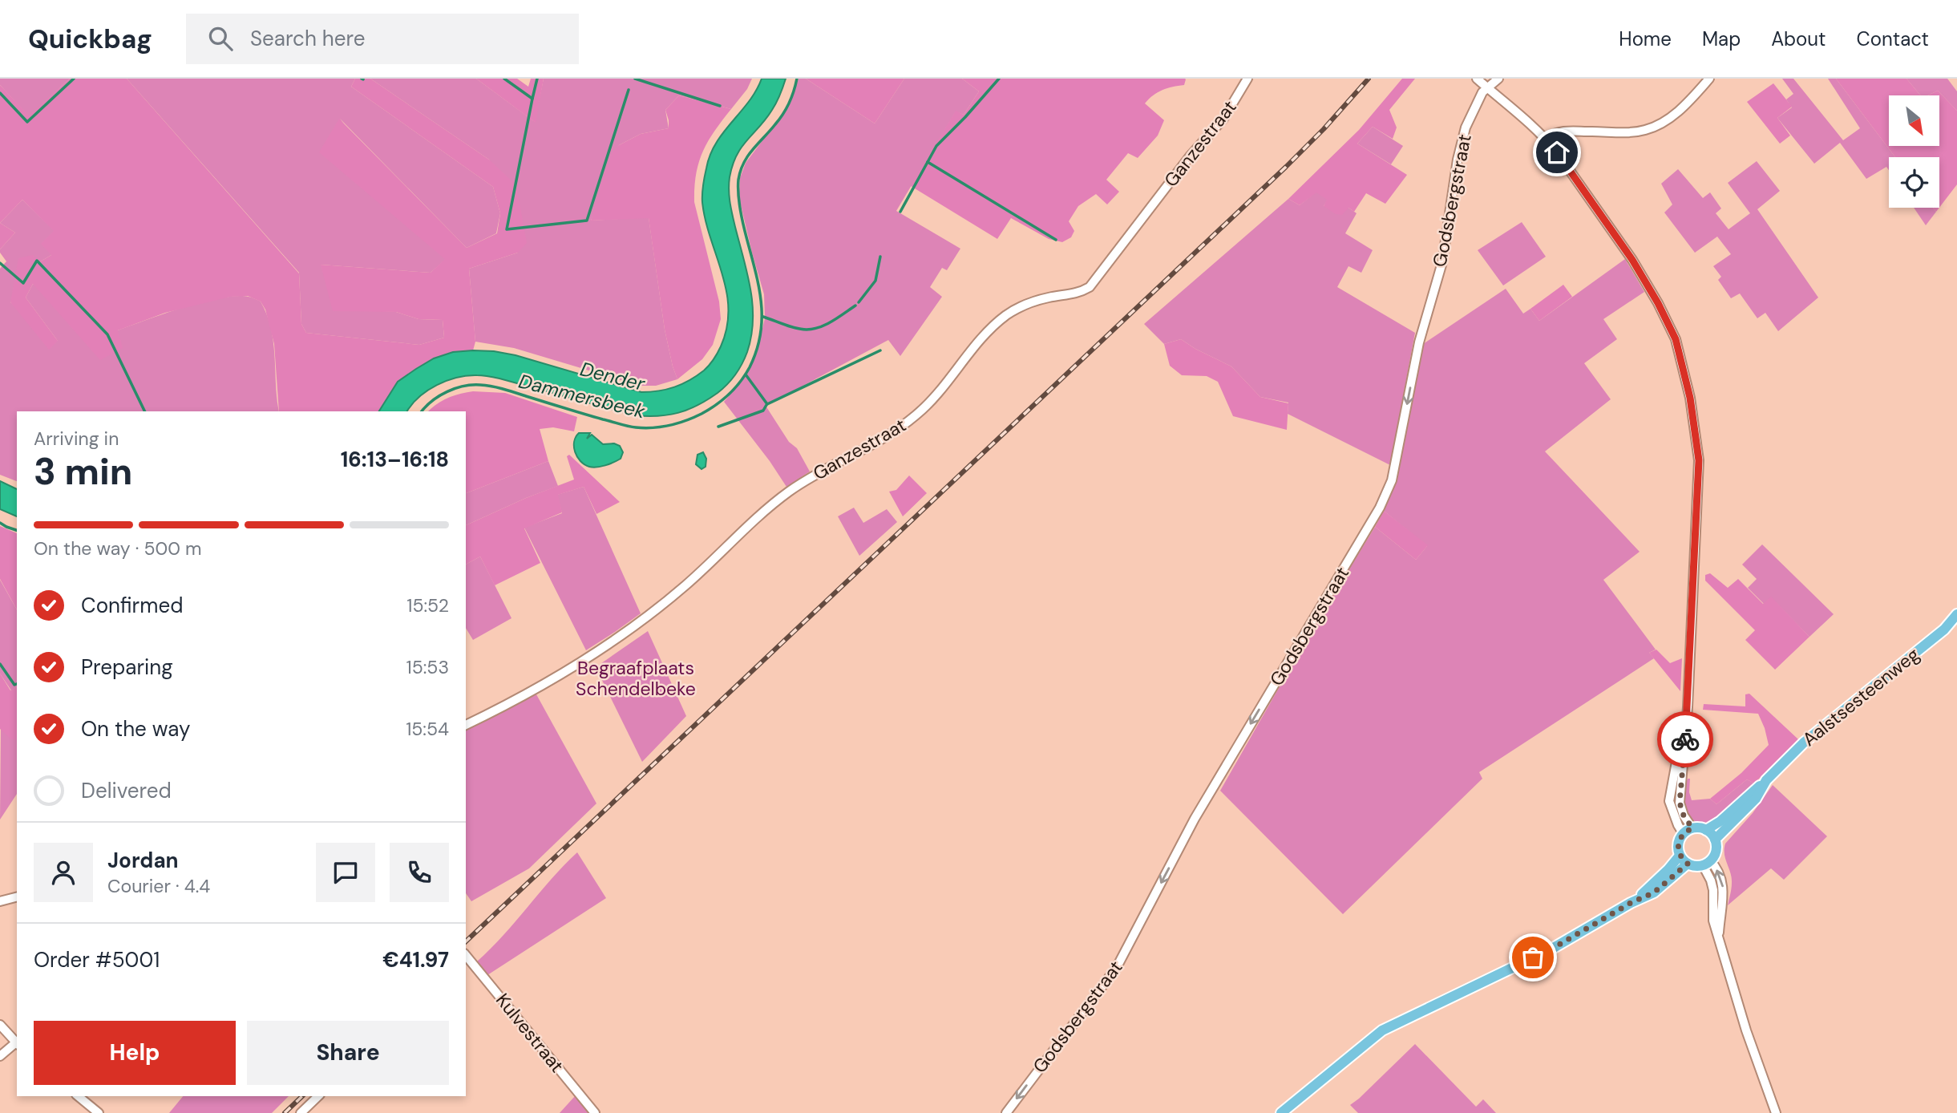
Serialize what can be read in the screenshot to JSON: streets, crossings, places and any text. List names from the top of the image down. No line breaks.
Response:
{"streets":{"main road":["Aalstsesteenweg"],"street":["Ganzestraat","Godsbergstraat","Kulvestraat"]},"one_way":["Godsbergstraat"],"water":["Dender","Dammersbeek"],"parks":["Begraafplaats Schendelbeke"],"north":"bottom right","page":{"header":"Quickbag","search":"Search here","nav":["Home","Map","About","Contact"],"heading":["3 min","Arriving in","16:13–16:18"],"panel":["Jordan","Courier · 4.4","Order #5001","€41.97"],"bar":"On the way · 500 m","list":[["Confirmed","15:52"],["Preparing","15:53"],["On the way","15:54"],"Delivered"],"buttons":["Help","Share"]}}
